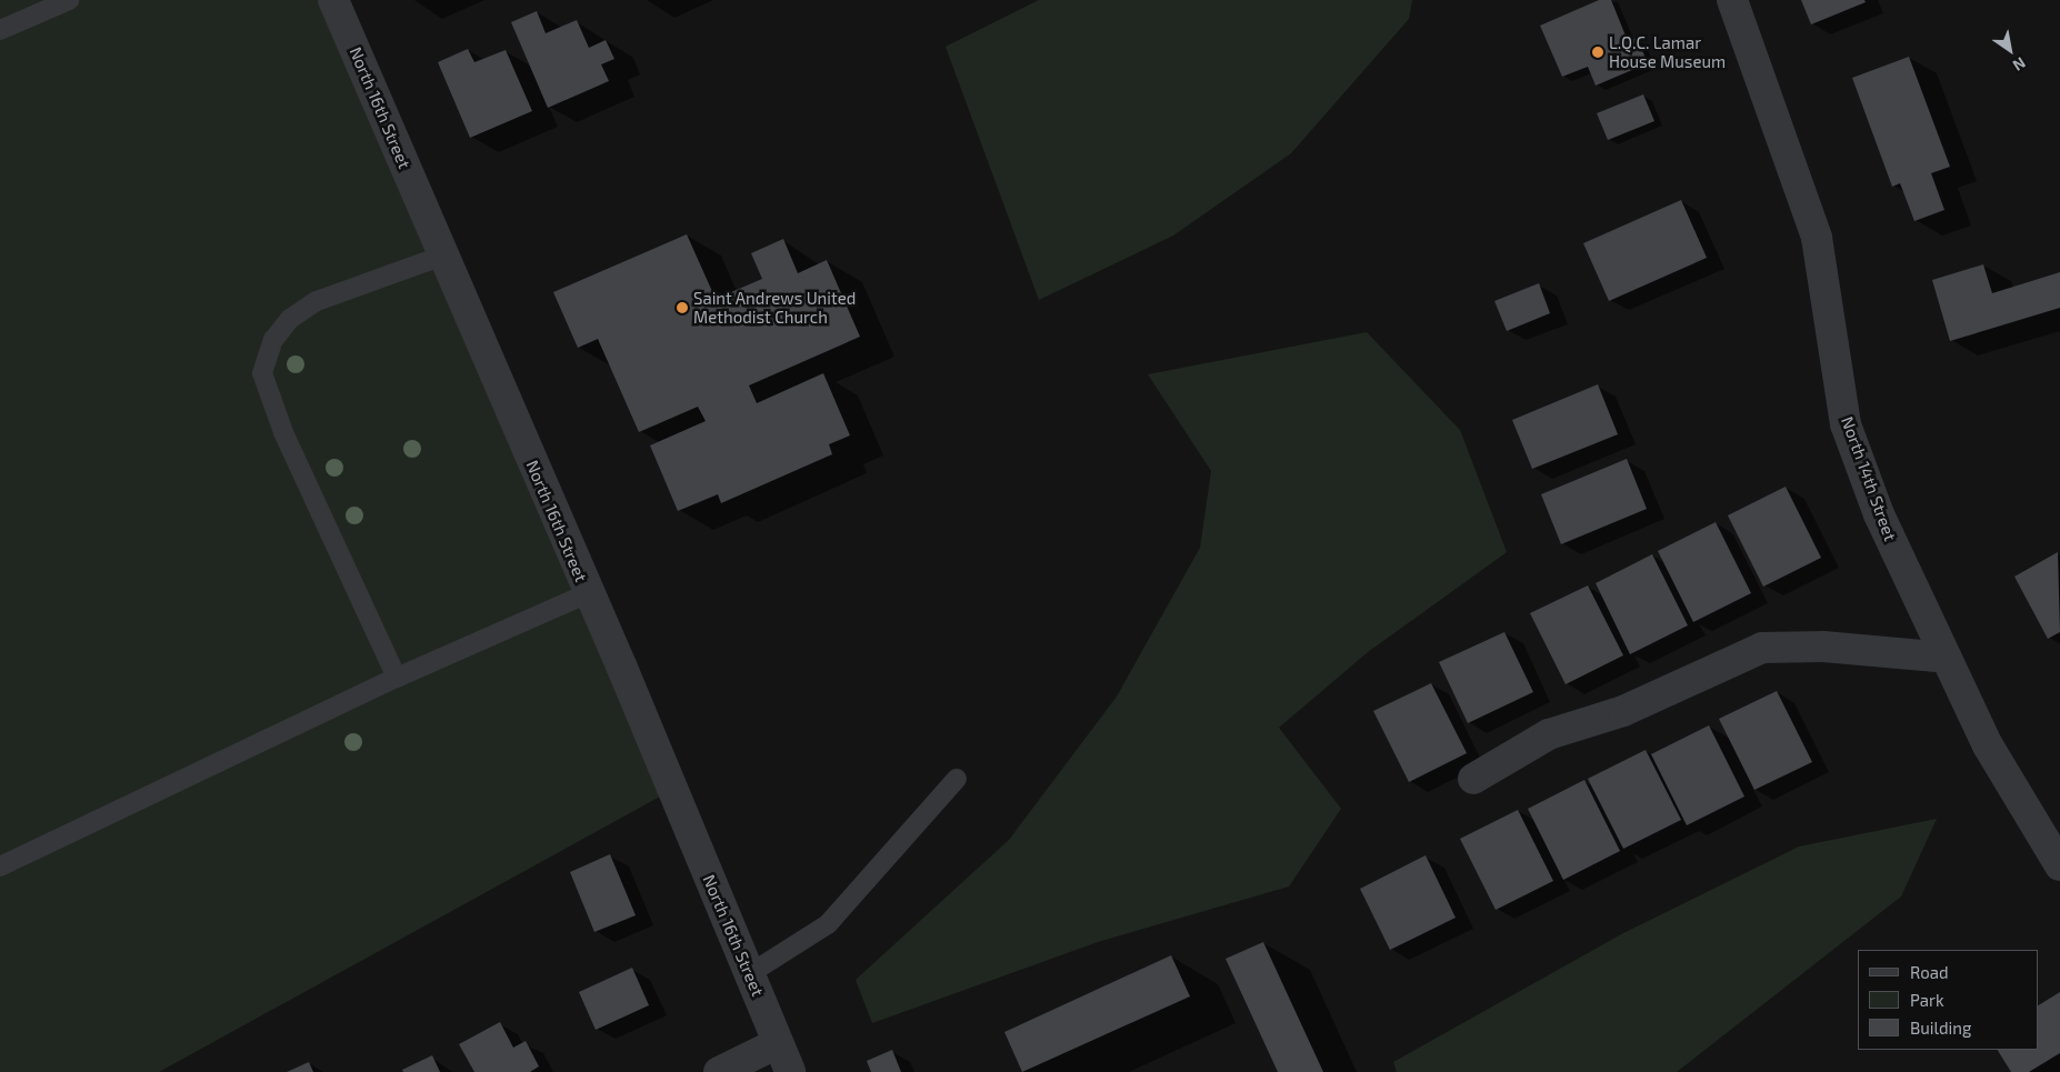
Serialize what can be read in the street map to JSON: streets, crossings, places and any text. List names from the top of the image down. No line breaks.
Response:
{"streets":{"street":["North 16th Street","North 14th Street"]},"places":["L.Q.C. Lamar House Museum","Saint Andrews United Methodist Church"],"legend":["Road","Park","Building"],"north":"bottom right"}
